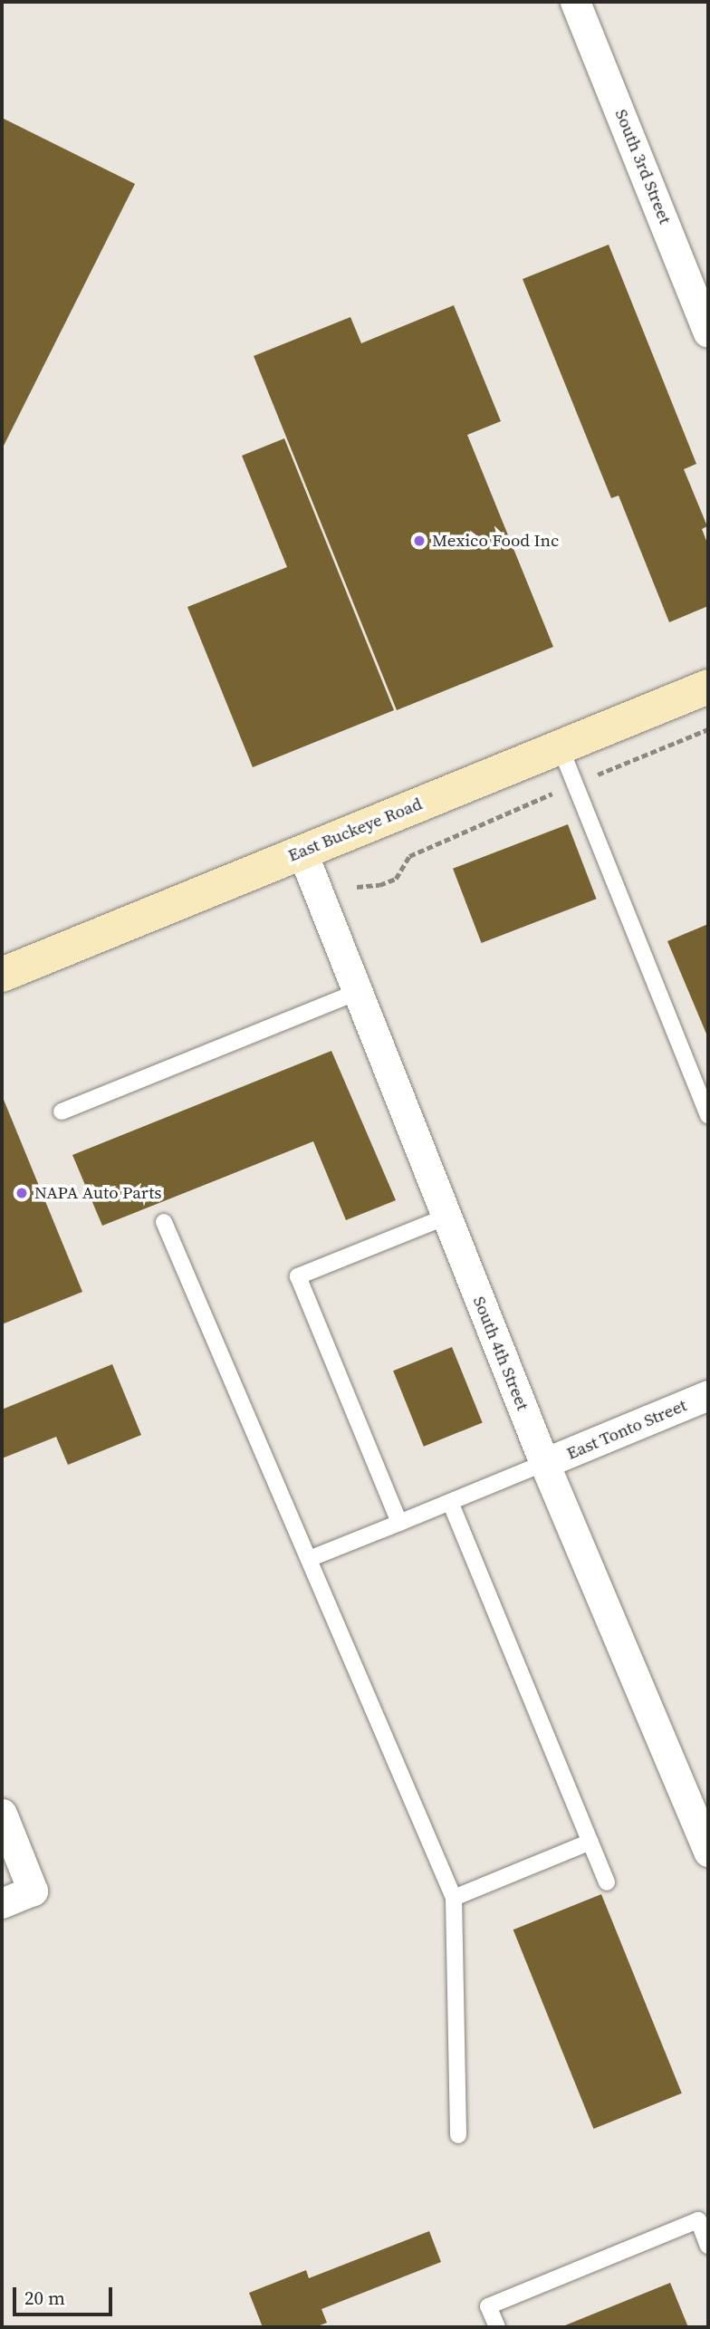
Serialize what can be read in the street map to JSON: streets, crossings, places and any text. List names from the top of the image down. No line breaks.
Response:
{"streets":{"main road":["East Buckeye Road"],"street":["South 3rd Street","South 4th Street","East Tonto Street"]},"crossings":[["East Buckeye Road","South 4th Street"],["South 4th Street","East Tonto Street"]],"places":["Mexico Food Inc","NAPA Auto Parts"],"scale_bar":"20 m"}
